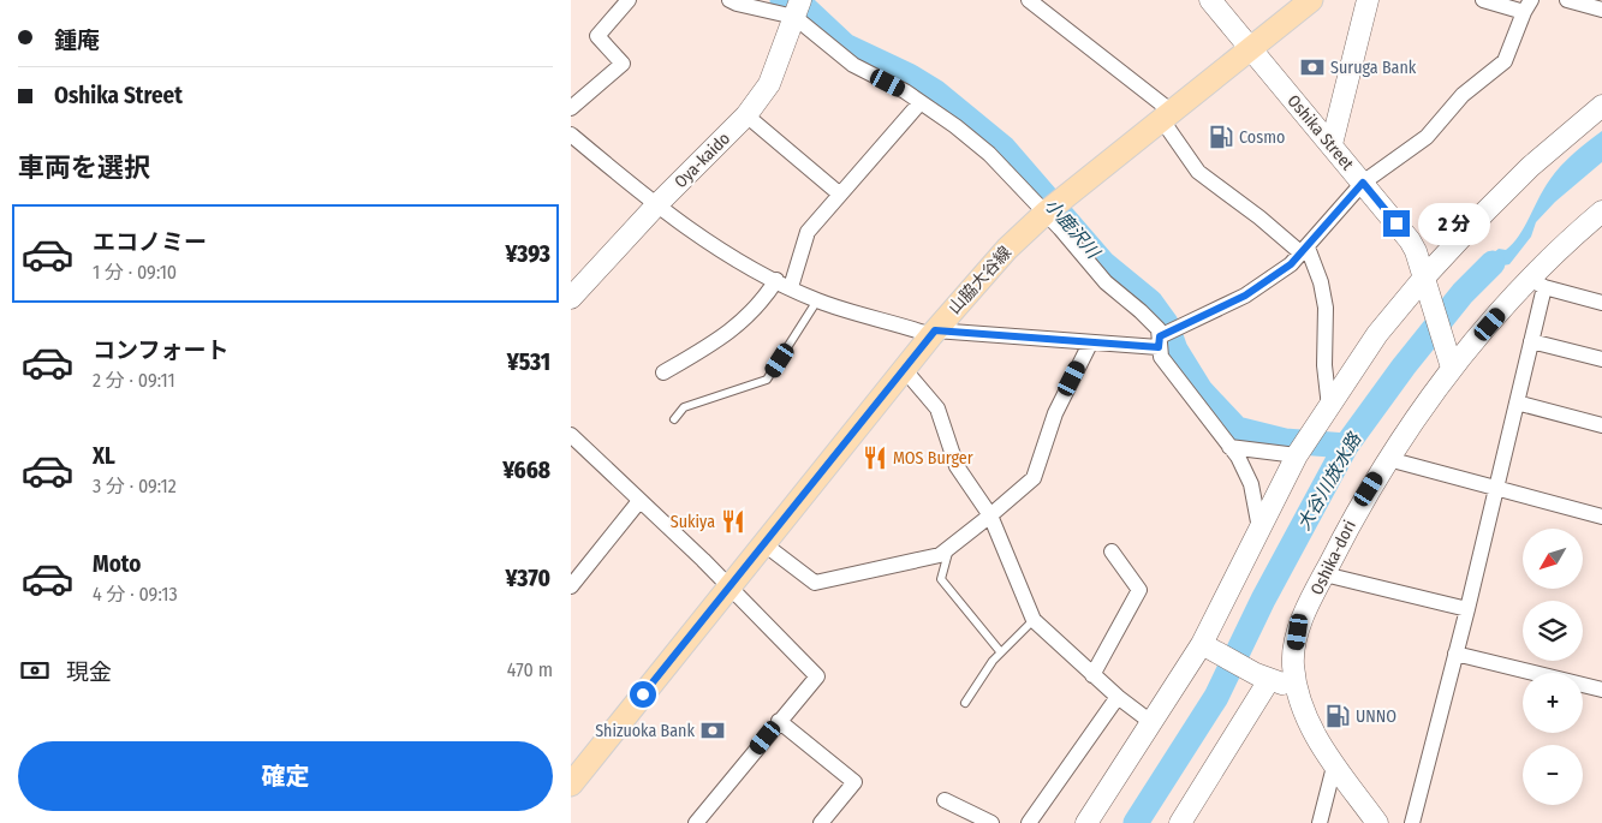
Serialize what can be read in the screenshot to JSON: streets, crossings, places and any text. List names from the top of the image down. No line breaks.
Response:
{"streets":{"main road":["山脇大谷線"],"street":["Oshika Street","Oya-kaido","Oshika-dori"]},"crossings":[["Oshika Street","山脇大谷線"],["Oshika Street","Oshika-dori"]],"water":["小鹿沢川","大谷川放水路"],"places":{"bank":["Suruga Bank","Shizuoka Bank"],"fuel station":["Cosmo","UNNO"],"restaurant":["MOS Burger","Sukiya"]},"north":"bottom left","page":{"banner":["鍾庵","Oshika Street"],"heading":"車両を選択","bubble":"2 分","list":[{"name":"エコノミー","note":"1 分 · 09:10","value":"¥393"},{"name":"コンフォート","note":"2 分 · 09:11","value":"¥531"},{"name":"XL","note":"3 分 · 09:12","value":"¥668"},{"name":"Moto","note":"4 分 · 09:13","value":"¥370"}],"map_buttons":["+","−"],"pay":["現金","470 m"],"buttons":"確定"}}
